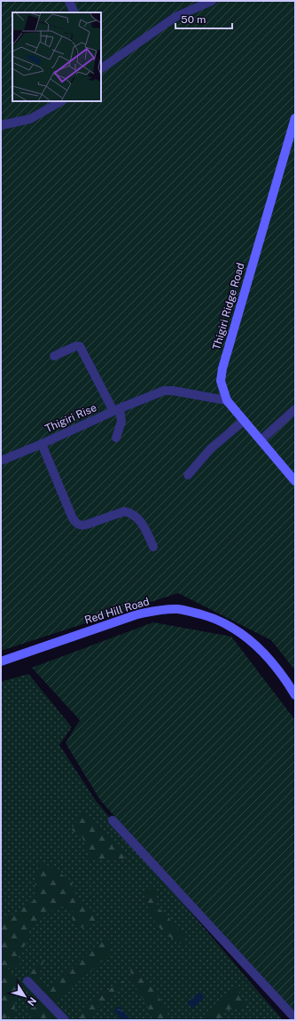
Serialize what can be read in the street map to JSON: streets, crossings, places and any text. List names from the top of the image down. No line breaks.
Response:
{"streets":{"street":["Thigiri Ridge Road","Thigiri Rise","Red Hill Road"]},"crossings":[["Thigiri Ridge Road","Thigiri Rise"]],"scale_bar":"50 m","north":"bottom right"}
